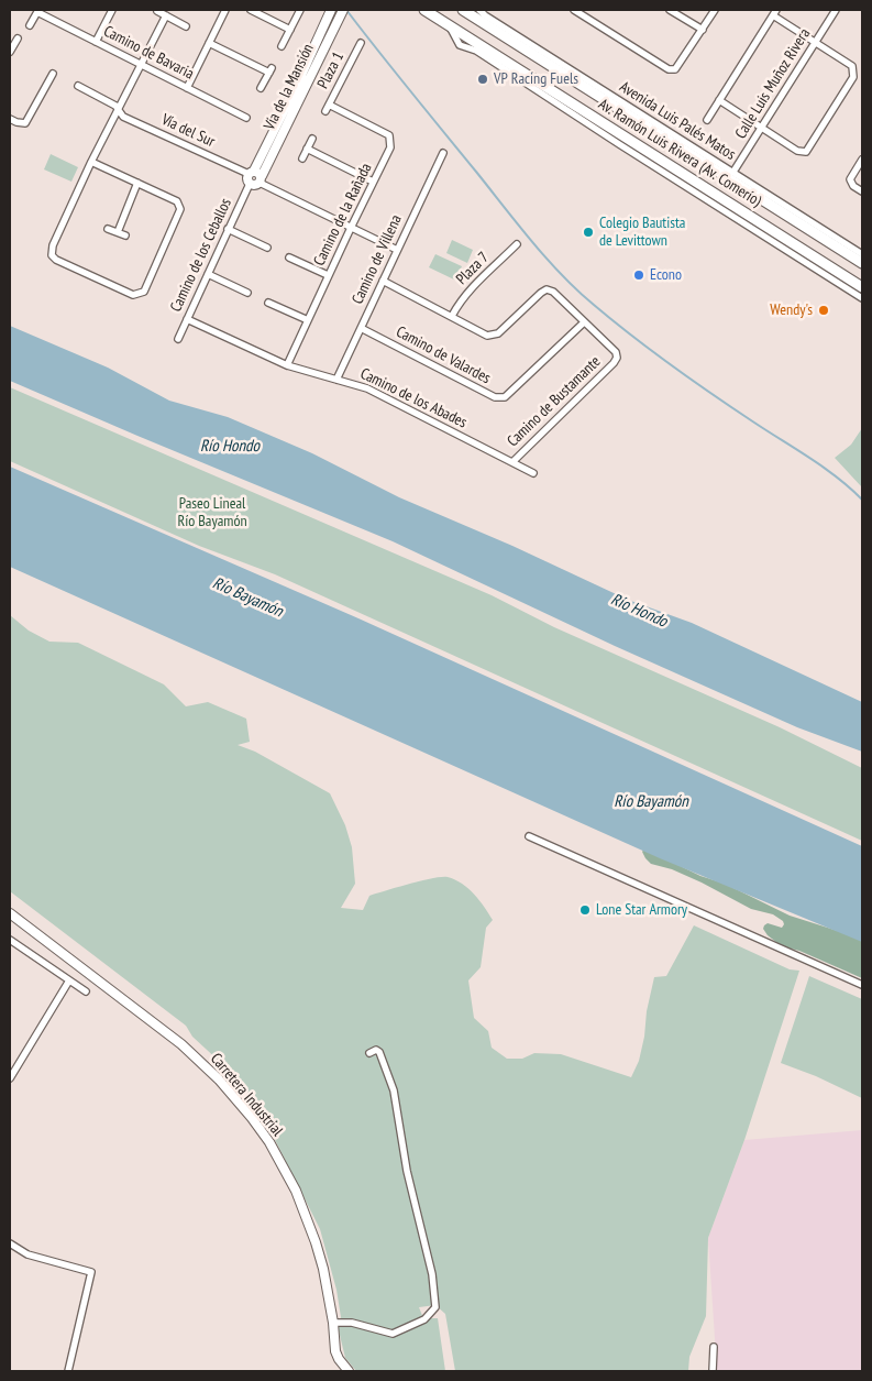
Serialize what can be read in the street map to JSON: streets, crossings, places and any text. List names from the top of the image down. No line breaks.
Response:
{"streets":{"main road":["Av. Ramón Luis Rivera (Av. Comerío)"],"street":["Camino de Bavaria","Plaza 1","Calle Luis Muñoz Rivera","Vía de la Mansión","Avenida Luis Palés Matos","Vía del Sur","Camino de la Rañada","Camino de los Ceballos","Camino de Villena","Plaza 7","Camino de Valardes","Camino de los Abades","Camino de Bustamante","Carretera Industrial"]},"crossings":[["Plaza 1","Camino de la Rañada"],["Calle Luis Muñoz Rivera","Avenida Luis Palés Matos"],["Vía de la Mansión","Vía del Sur"],["Vía del Sur","Camino de la Rañada"],["Vía del Sur","Camino de Villena"],["Camino de la Rañada","Camino de los Abades"],["Camino de los Ceballos","Camino de los Abades"],["Camino de Villena","Camino de Valardes"],["Camino de Villena","Camino de los Abades"],["Camino de Villena","Camino de Bustamante"],["Plaza 7","Camino de Bustamante"],["Camino de Valardes","Camino de Bustamante"],["Camino de los Abades","Camino de Bustamante"]],"water":["Río Hondo","Río Bayamón"],"parks":["Paseo Lineal Río Bayamón"],"places":["VP Racing Fuels","Colegio Bautista de Levittown","Econo","Wendy's","Lone Star Armory"]}
